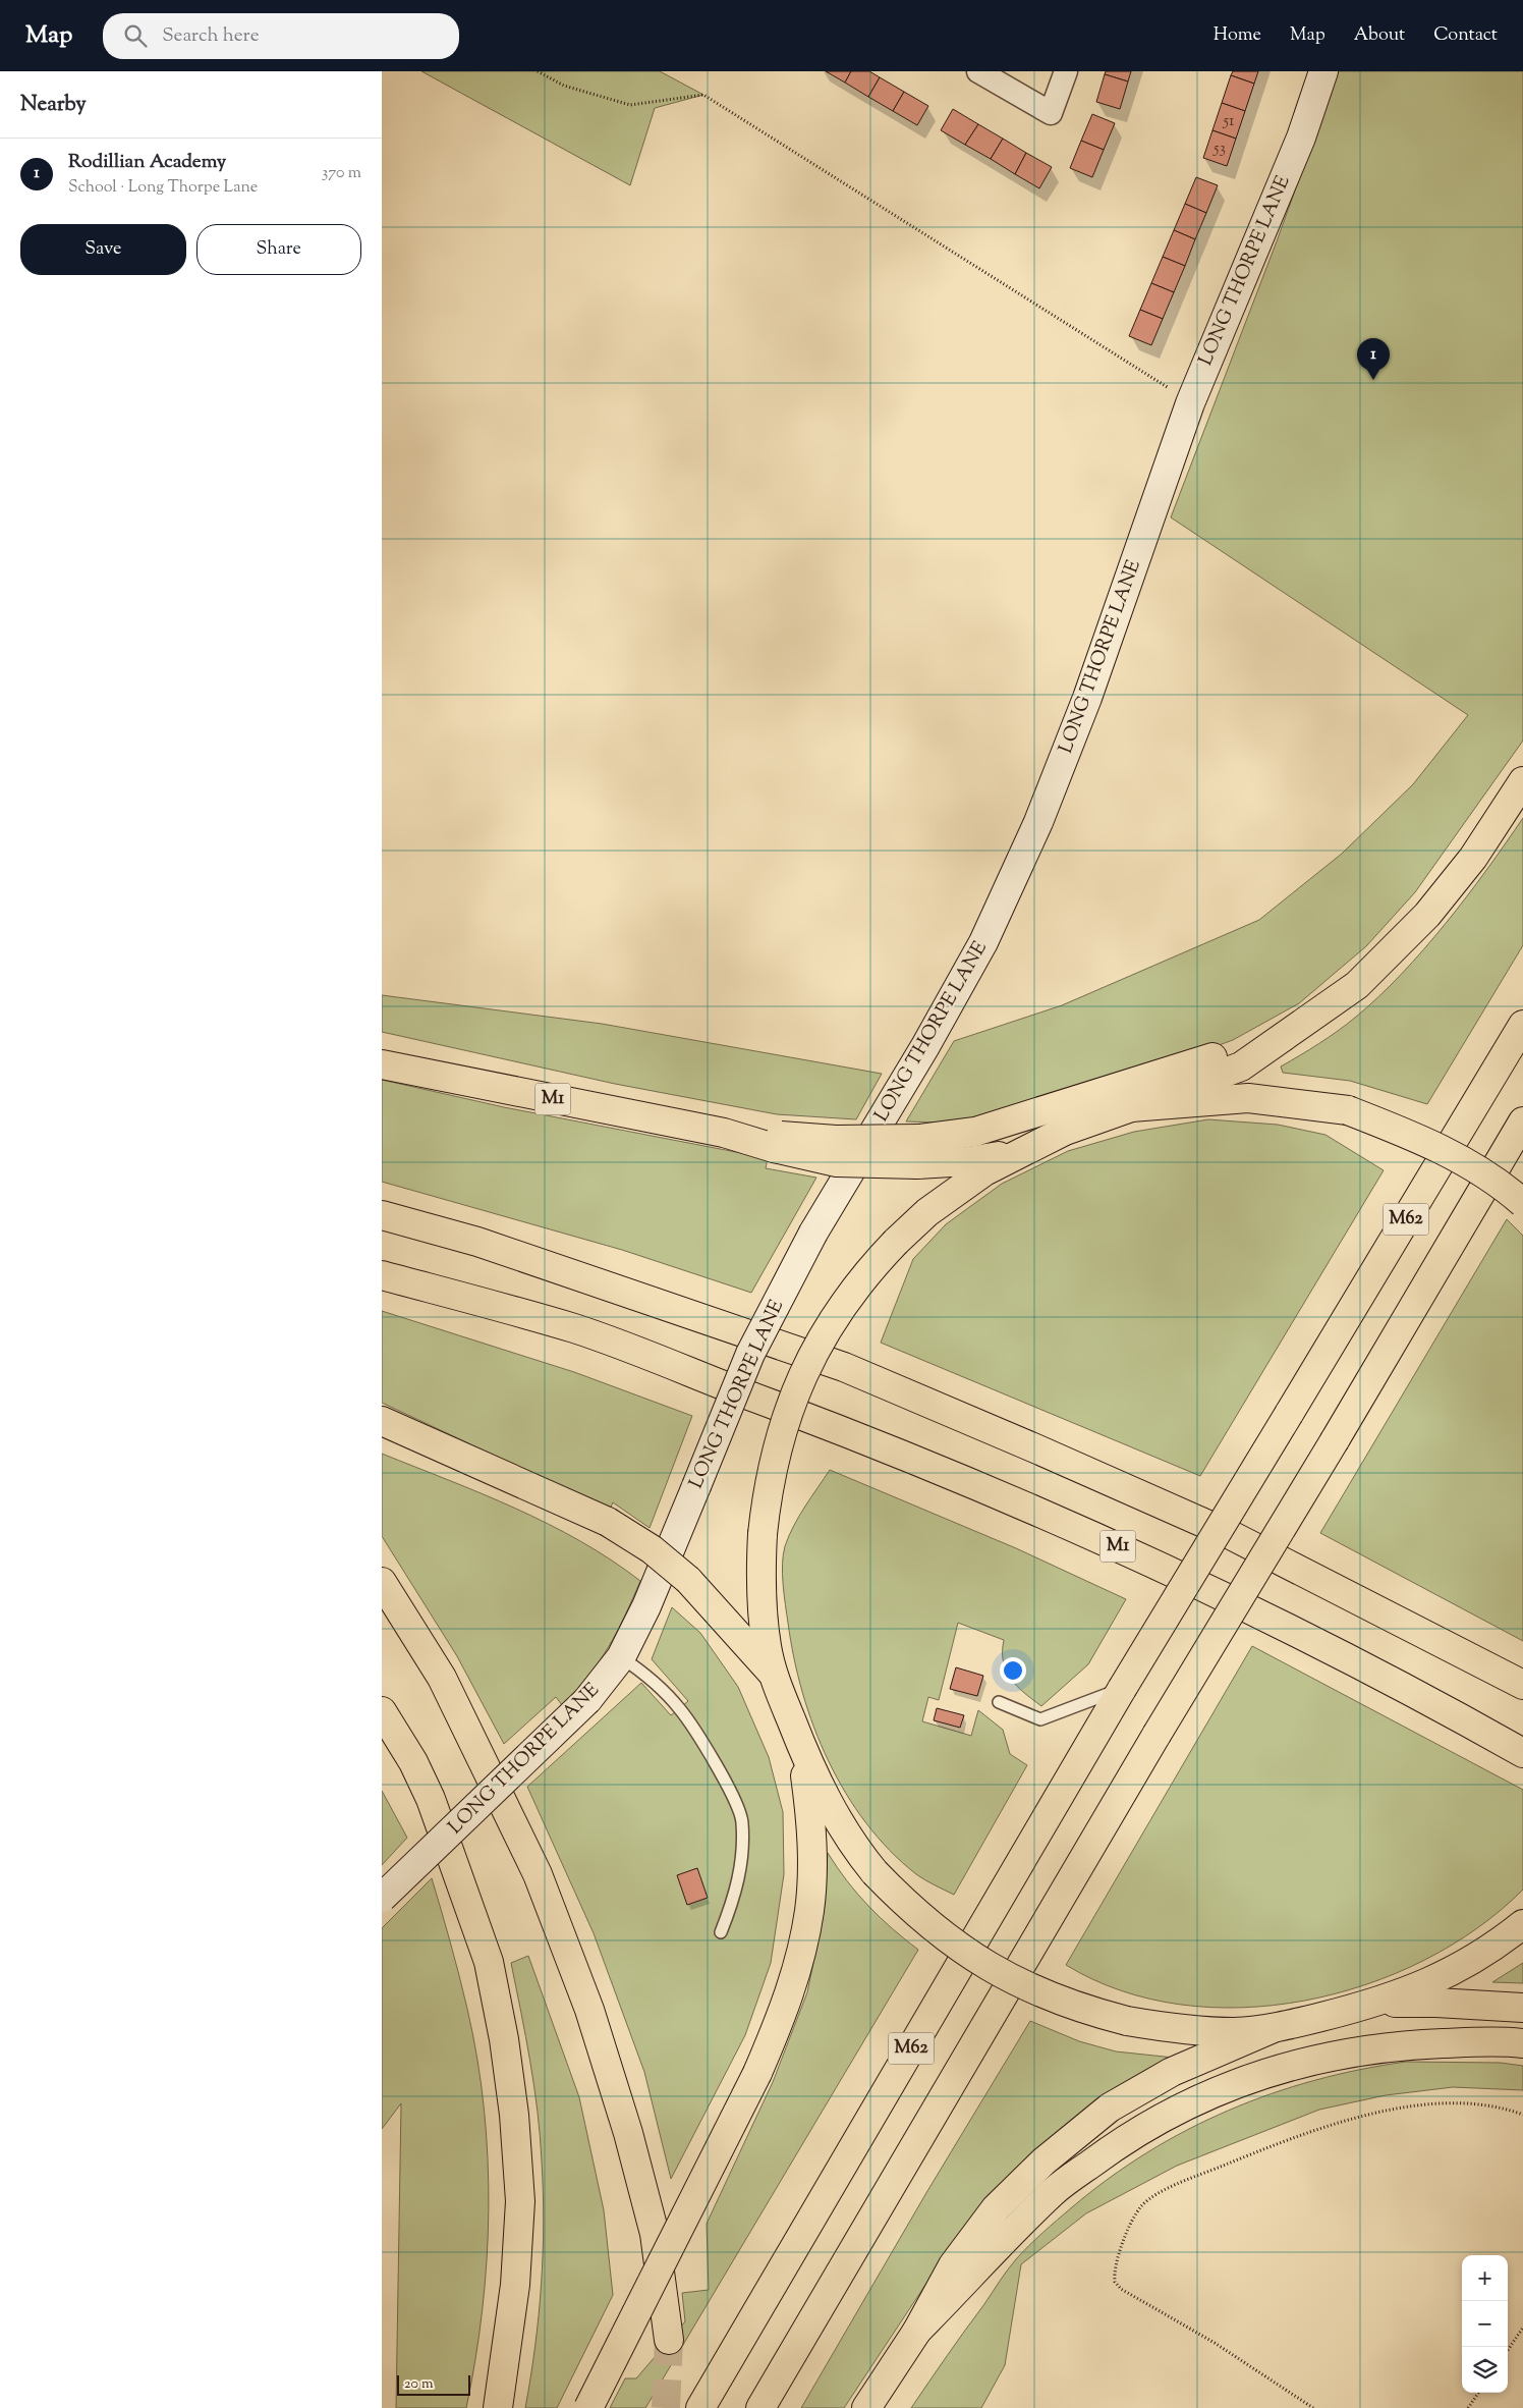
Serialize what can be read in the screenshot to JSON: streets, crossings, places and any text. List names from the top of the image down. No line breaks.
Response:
{"streets":{"highway":["M1","M62"],"main road":["LONG THORPE LANE"]},"house_numbers":["51","53"],"scale_bar":"20 m","page":{"header":"Map","search":"Search here","nav":["Home","Map","About","Contact"],"heading":"Nearby","list":[{"mark":"1","name":"Rodillian Academy","note":"School · Long Thorpe Lane","value":"370 m"}],"buttons":["Save","Share"],"pins":"1","map_buttons":["+","−"],"scale":"20 m"}}
